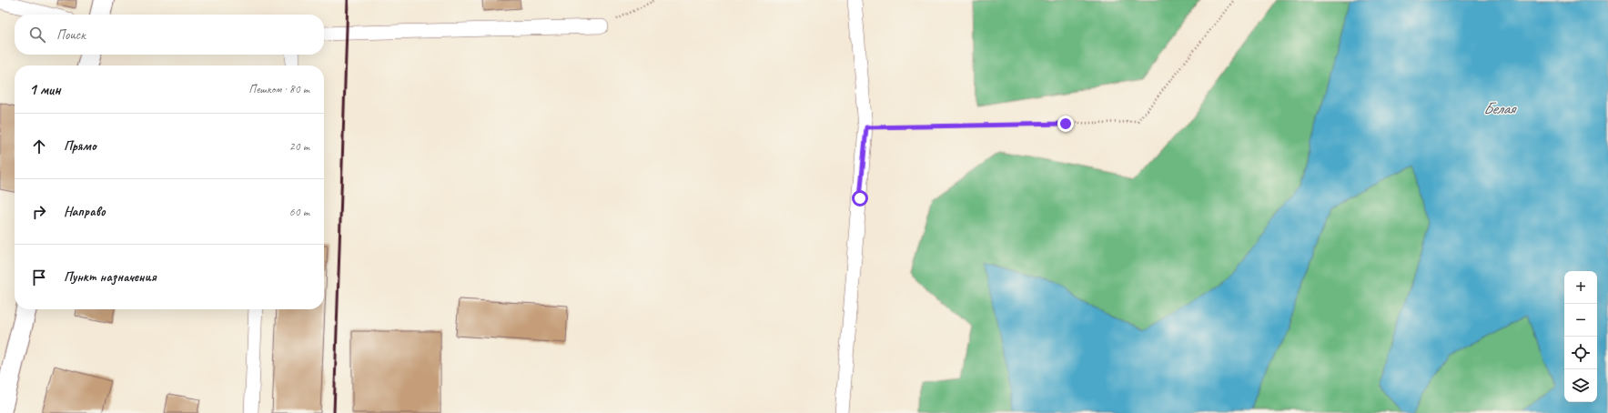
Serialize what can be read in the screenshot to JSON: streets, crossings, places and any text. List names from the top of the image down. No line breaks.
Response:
{"water":["Белая"],"page":{"search":"Поиск","heading":["1 мин","Пешком · 80 m"],"list":[["Прямо","20 m"],["Направо","60 m"],"Пункт назначения"],"map_buttons":["+","−"]}}
